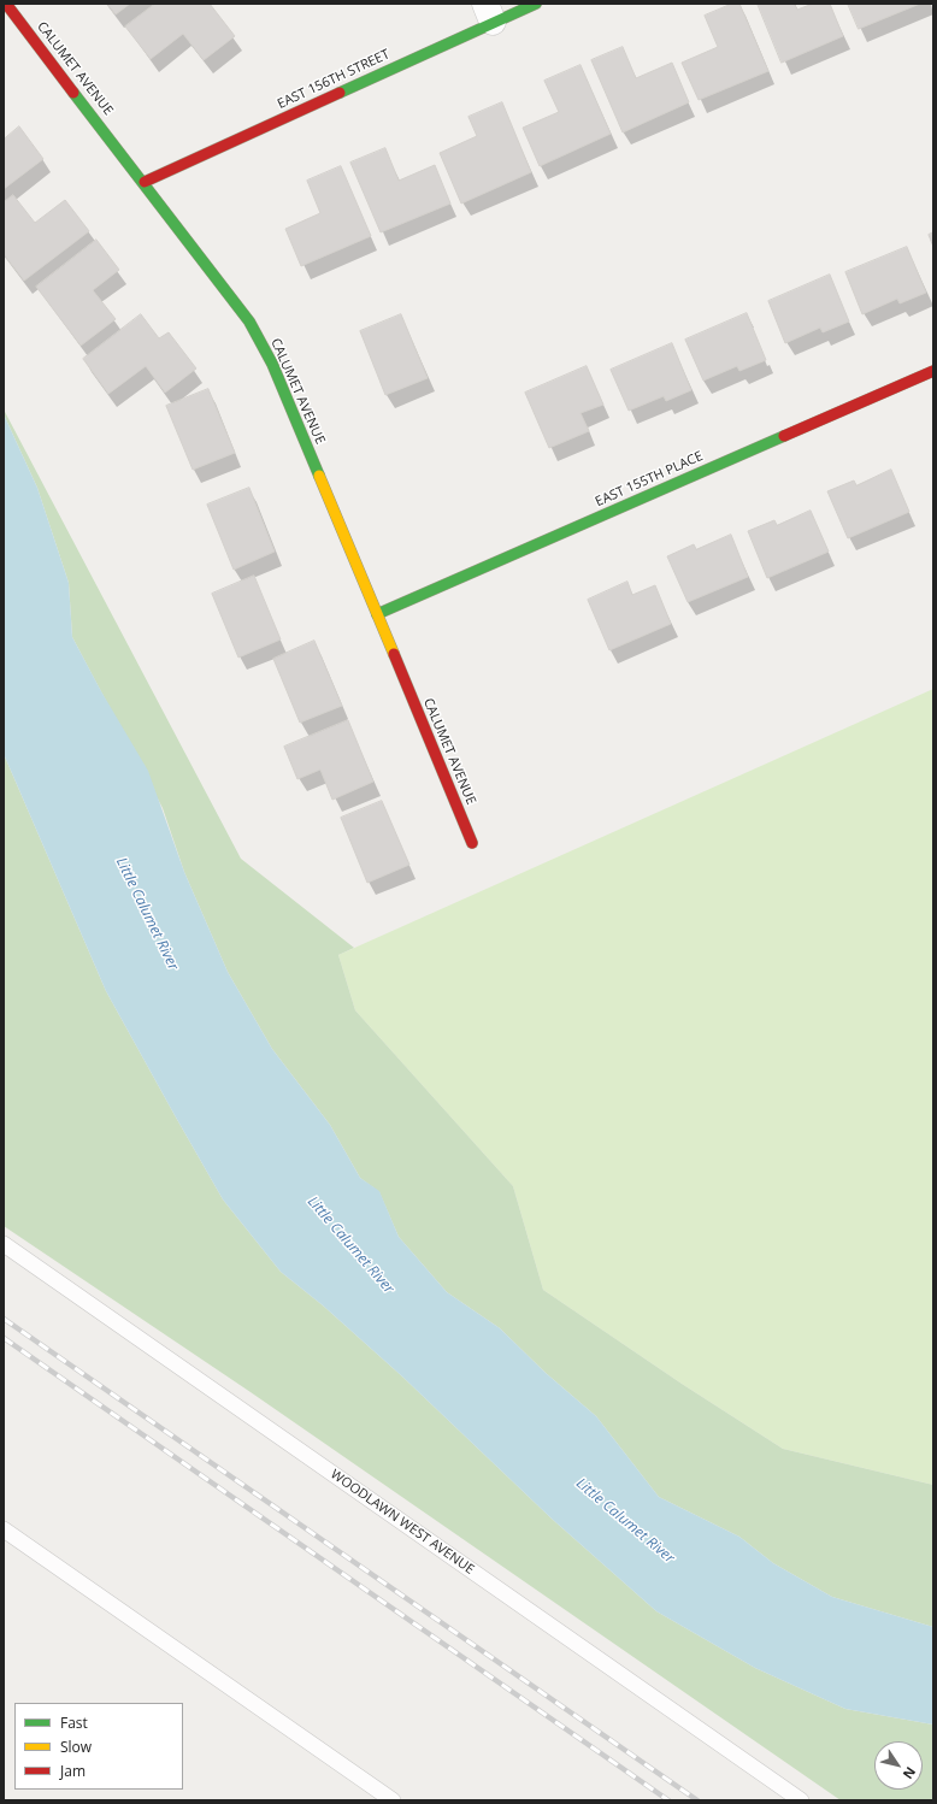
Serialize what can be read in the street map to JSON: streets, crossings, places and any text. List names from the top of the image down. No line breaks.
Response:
{"streets":{"street":["CALUMET AVENUE","EAST 156TH STREET","EAST 155TH PLACE"],"lane":["WOODLAWN WEST AVENUE"]},"crossings":[["CALUMET AVENUE","EAST 156TH STREET"],["CALUMET AVENUE","EAST 155TH PLACE"]],"water":["Little Calumet River"],"legend":["Fast","Slow","Jam"],"north":"bottom right"}
